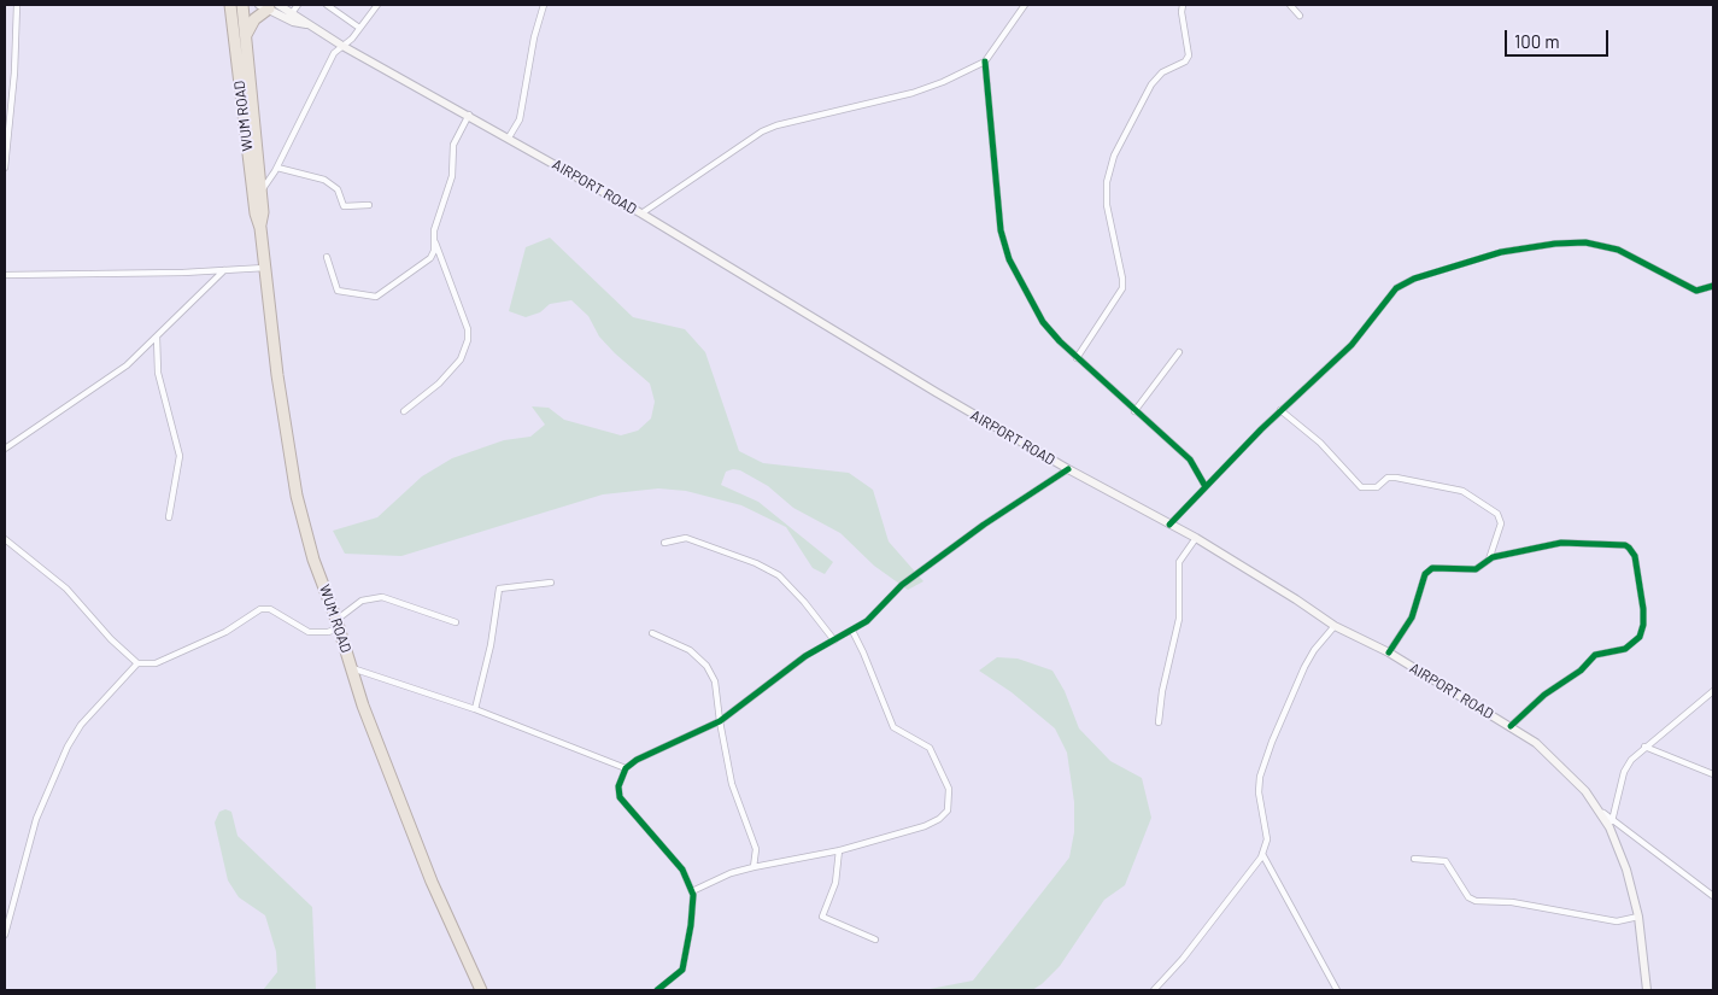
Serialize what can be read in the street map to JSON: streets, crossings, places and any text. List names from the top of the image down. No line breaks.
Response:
{"streets":{"highway":["WUM ROAD"],"main road":["AIRPORT ROAD"]},"scale_bar":"100 m"}
